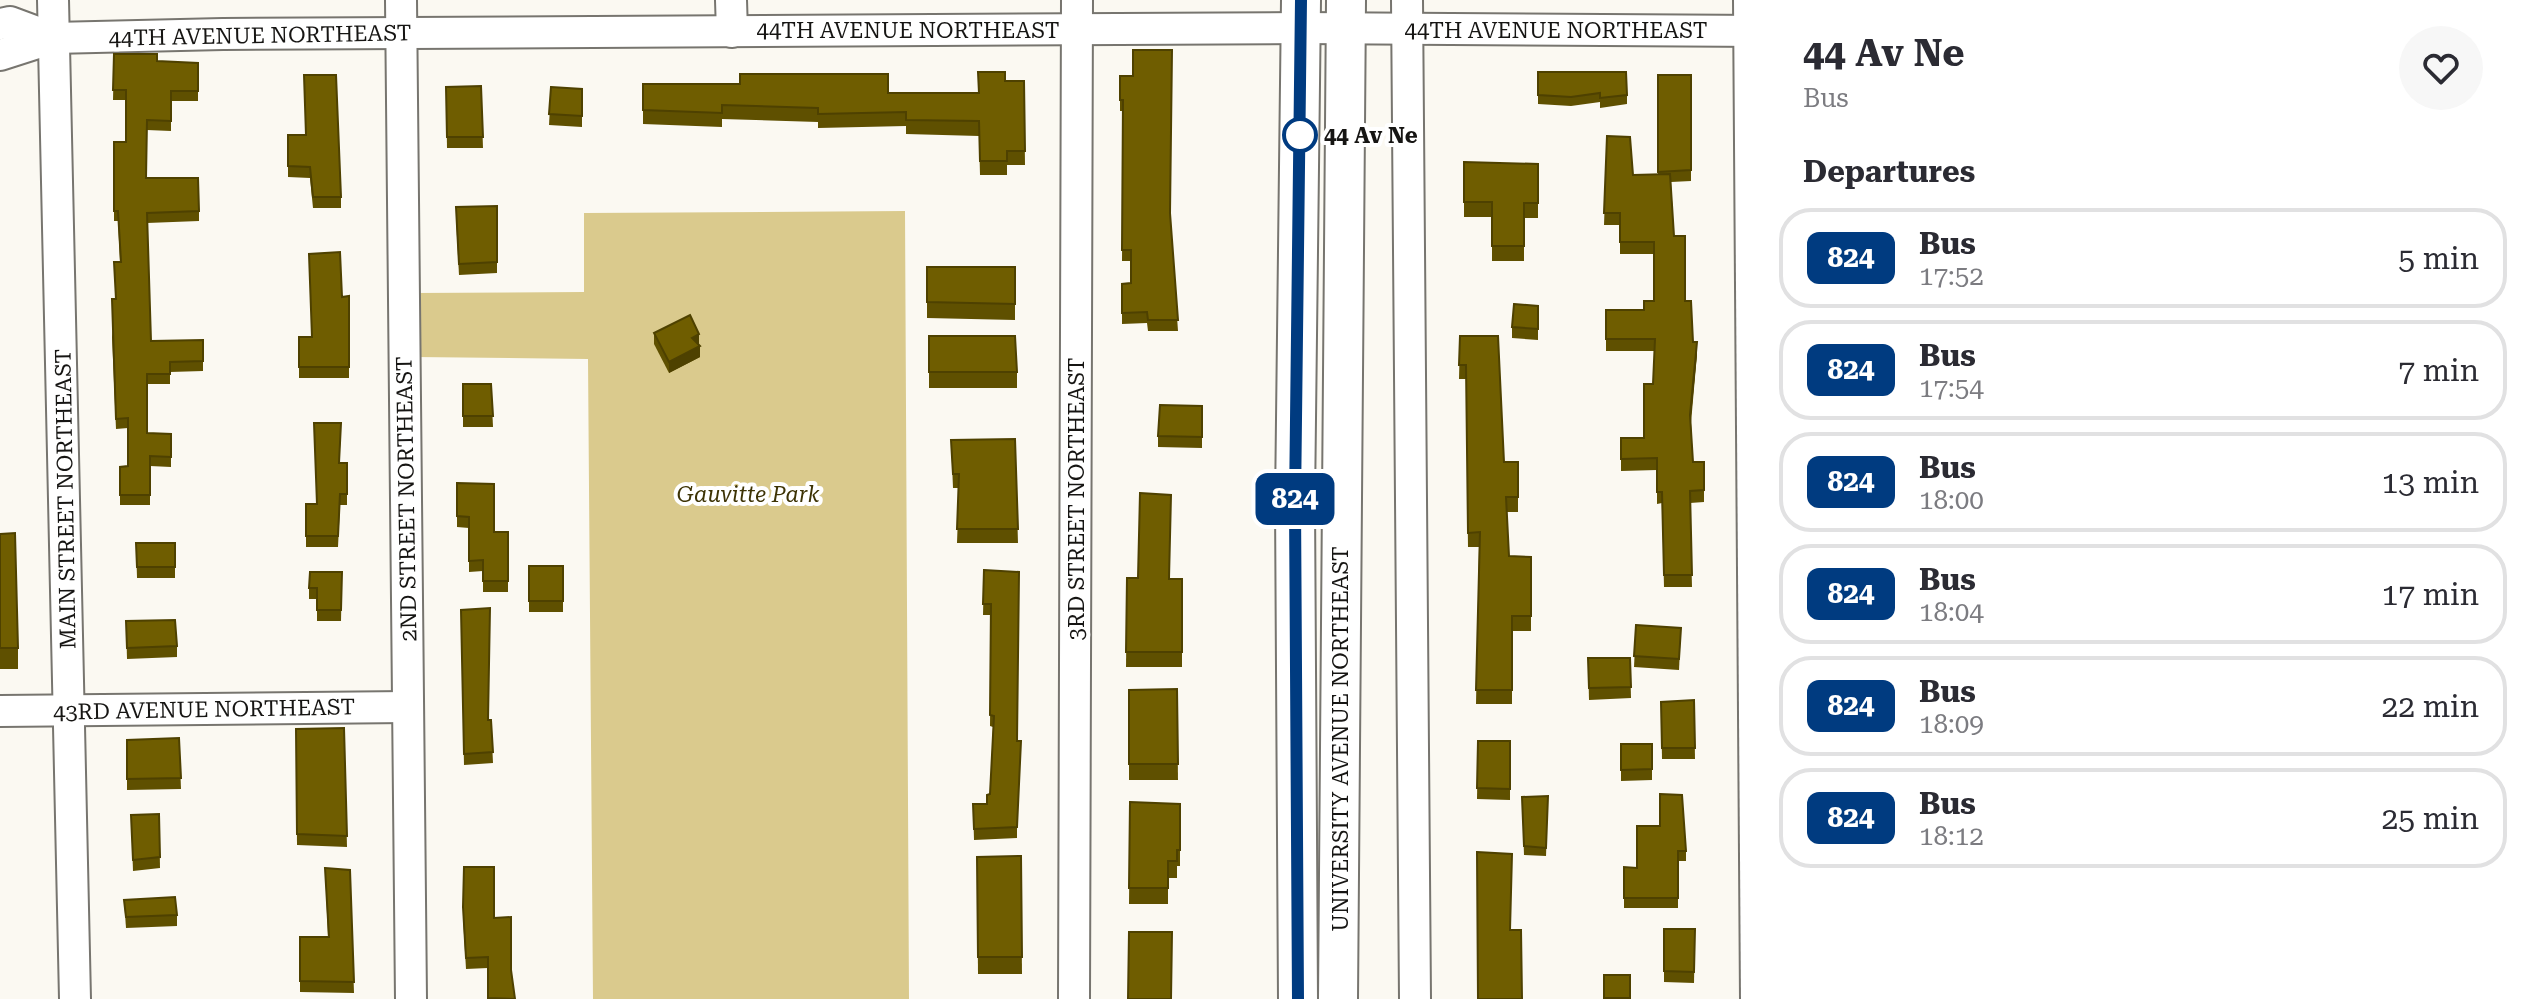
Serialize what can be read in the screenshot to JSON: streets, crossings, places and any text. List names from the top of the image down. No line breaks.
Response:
{"streets":{"main road":["UNIVERSITY AVENUE NORTHEAST"],"street":["44TH AVENUE NORTHEAST","MAIN STREET NORTHEAST","2ND STREET NORTHEAST","3RD STREET NORTHEAST","43RD AVENUE NORTHEAST"]},"crossings":[["44TH AVENUE NORTHEAST","MAIN STREET NORTHEAST"],["44TH AVENUE NORTHEAST","2ND STREET NORTHEAST"],["44TH AVENUE NORTHEAST","3RD STREET NORTHEAST"],["44TH AVENUE NORTHEAST","UNIVERSITY AVENUE NORTHEAST"],["MAIN STREET NORTHEAST","43RD AVENUE NORTHEAST"],["2ND STREET NORTHEAST","43RD AVENUE NORTHEAST"]],"parks":["Gauvitte Park"],"places":["44 Av Ne"],"lines":["bus line 824"],"page":{"on_map":"824","heading":[["44 Av Ne","Bus"],"Departures"],"list":[{"mark":"824","name":"Bus","note":"17:52","value":"5 min"},{"mark":"824","name":"Bus","note":"17:54","value":"7 min"},{"mark":"824","name":"Bus","note":"18:00","value":"13 min"},{"mark":"824","name":"Bus","note":"18:04","value":"17 min"},{"mark":"824","name":"Bus","note":"18:09","value":"22 min"},{"mark":"824","name":"Bus","note":"18:12","value":"25 min"}]}}
